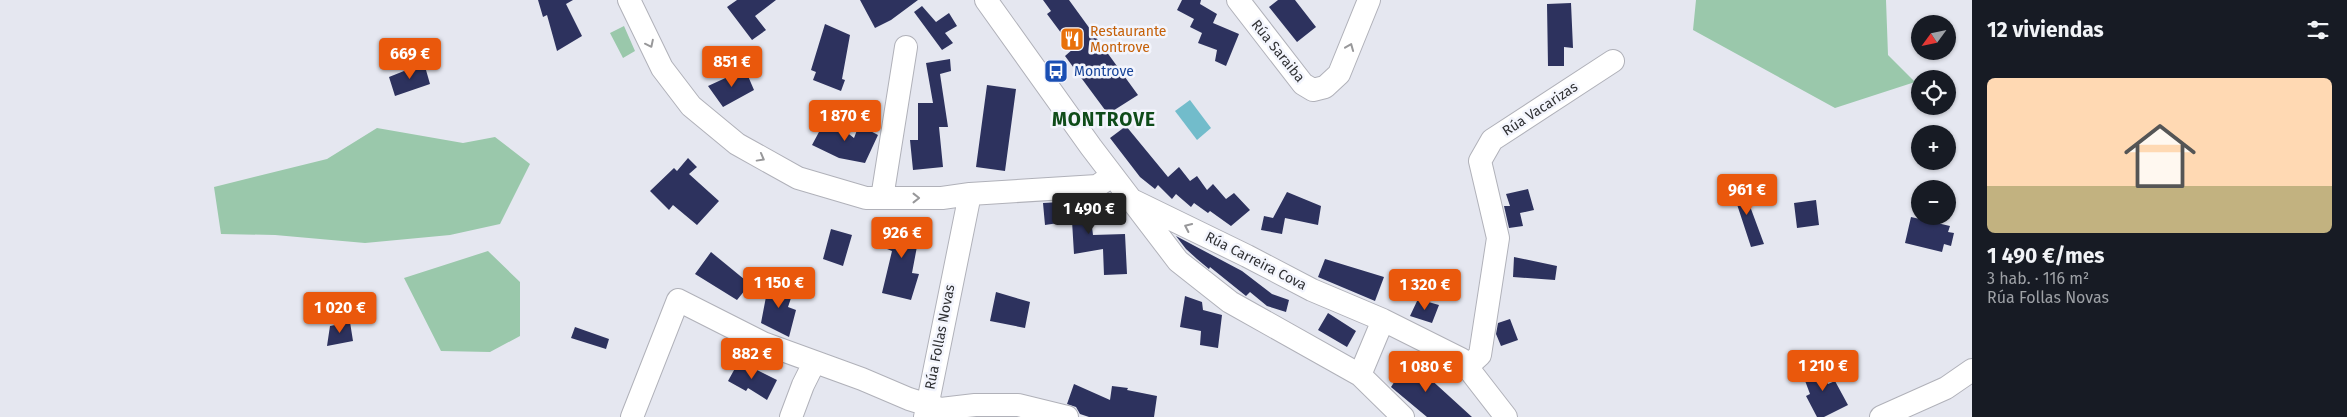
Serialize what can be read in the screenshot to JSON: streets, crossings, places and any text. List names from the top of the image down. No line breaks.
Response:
{"streets":{"street":["Rúa Saraiba","Rúa Vacarizas","Rúa Carreira Cova","Rúa Follas Novas"]},"crossings":[["Rúa Vacarizas","Rúa Carreira Cova"]],"districts":["MONTROVE"],"places":{"restaurant":["Restaurante Montrove"],"bus stop":["Montrove"]},"north":"bottom left","page":{"heading":"12 viviendas","map_buttons":["+","−"],"price":["669 €","851 €","1 870 €","961 €","1 490 €","926 €","1 150 €","1 320 €","1 020 €","882 €","1 210 €","1 080 €"],"list":[{"name":"1 490 €/mes","note":"3 hab. · 116 m² · Rúa Follas Novas"}]}}
